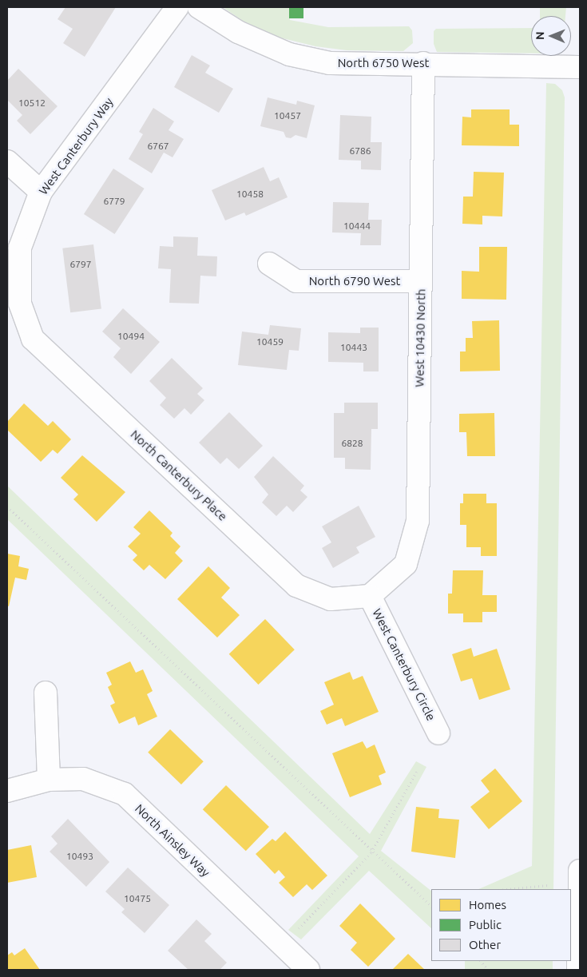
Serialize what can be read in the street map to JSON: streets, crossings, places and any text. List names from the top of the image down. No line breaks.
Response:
{"streets":{"street":["North 6750 West","West Canterbury Way","North 6790 West","West 10430 North","North Canterbury Place","West Canterbury Circle","North Ainsley Way"]},"crossings":[["North 6750 West","West 10430 North"],["West Canterbury Way","North Canterbury Place"],["North 6790 West","West 10430 North"],["West 10430 North","North Canterbury Place"],["West 10430 North","West Canterbury Circle"],["North Canterbury Place","West Canterbury Circle"]],"house_numbers":["10512","10457","6767","6786","10458","6779","10444","6797","10494","10459","10443","6828","10493","10475"],"legend":["Homes","Public","Other"],"north":"left"}
